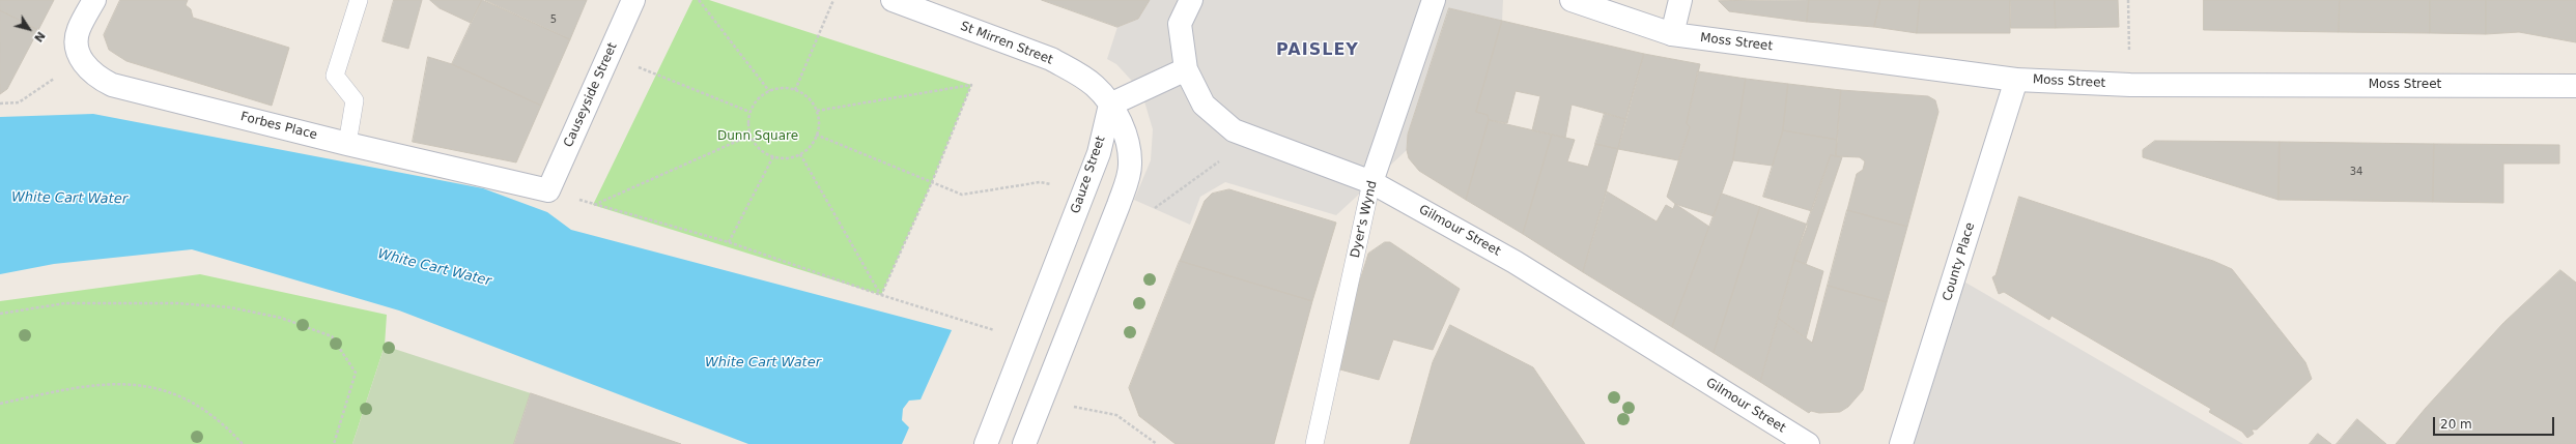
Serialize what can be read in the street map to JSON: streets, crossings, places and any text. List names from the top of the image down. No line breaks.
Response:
{"streets":{"street":["Moss Street","St Mirren Street","Causeyside Street","Forbes Place","Gauze Street","Dyer's Wynd","Gilmour Street","County Place"]},"crossings":[["Moss Street","County Place"],["St Mirren Street","Gauze Street"],["Causeyside Street","Forbes Place"],["Dyer's Wynd","Gilmour Street"]],"districts":["PAISLEY"],"water":["White Cart Water"],"parks":["Dunn Square"],"house_numbers":["5","34"],"scale_bar":"20 m","north":"bottom right"}
